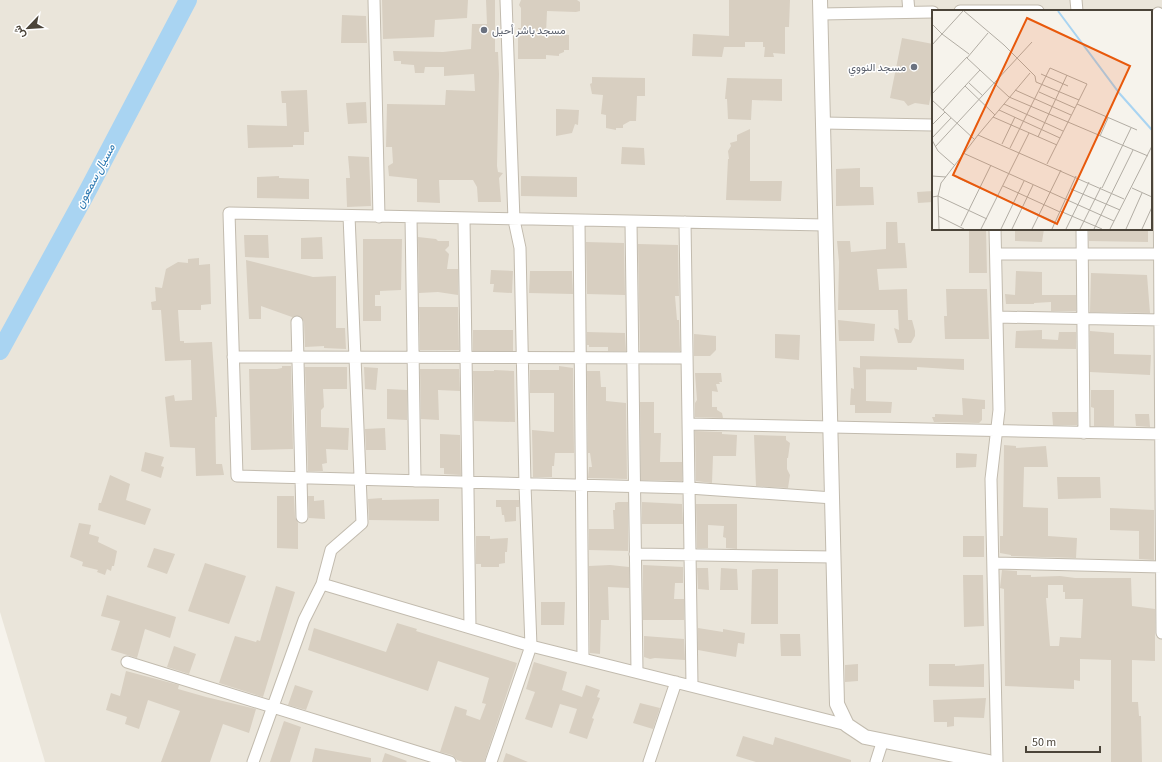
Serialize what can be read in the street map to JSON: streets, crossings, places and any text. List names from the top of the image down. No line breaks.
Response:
{"water":["مسيال سمعون"],"places":["مسجد باشر أحيل","مسجد النووي"],"scale_bar":"50 m","north":"bottom left"}
